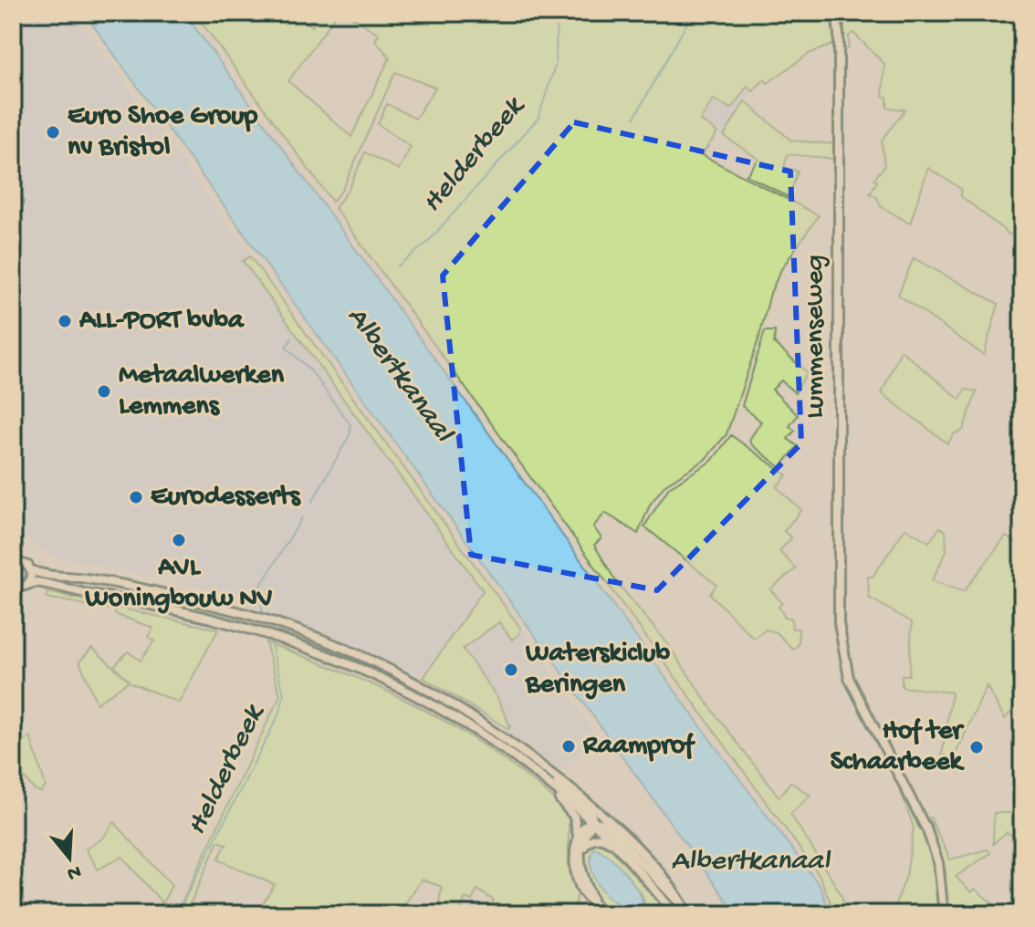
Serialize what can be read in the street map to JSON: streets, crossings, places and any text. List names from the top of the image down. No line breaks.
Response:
{"streets":{"main road":["Lummenseweg"]},"water":["Helderbeek","Albertkanaal"],"places":["Euro Shoe Group nv Bristol","ALL-PORT bvba","Metaalwerken Lemmens","Eurodesserts","AVL Woningbouw NV","Waterskiclub Beringen","Raamprof","Hof ter Schaarbeek"],"north":"bottom"}
